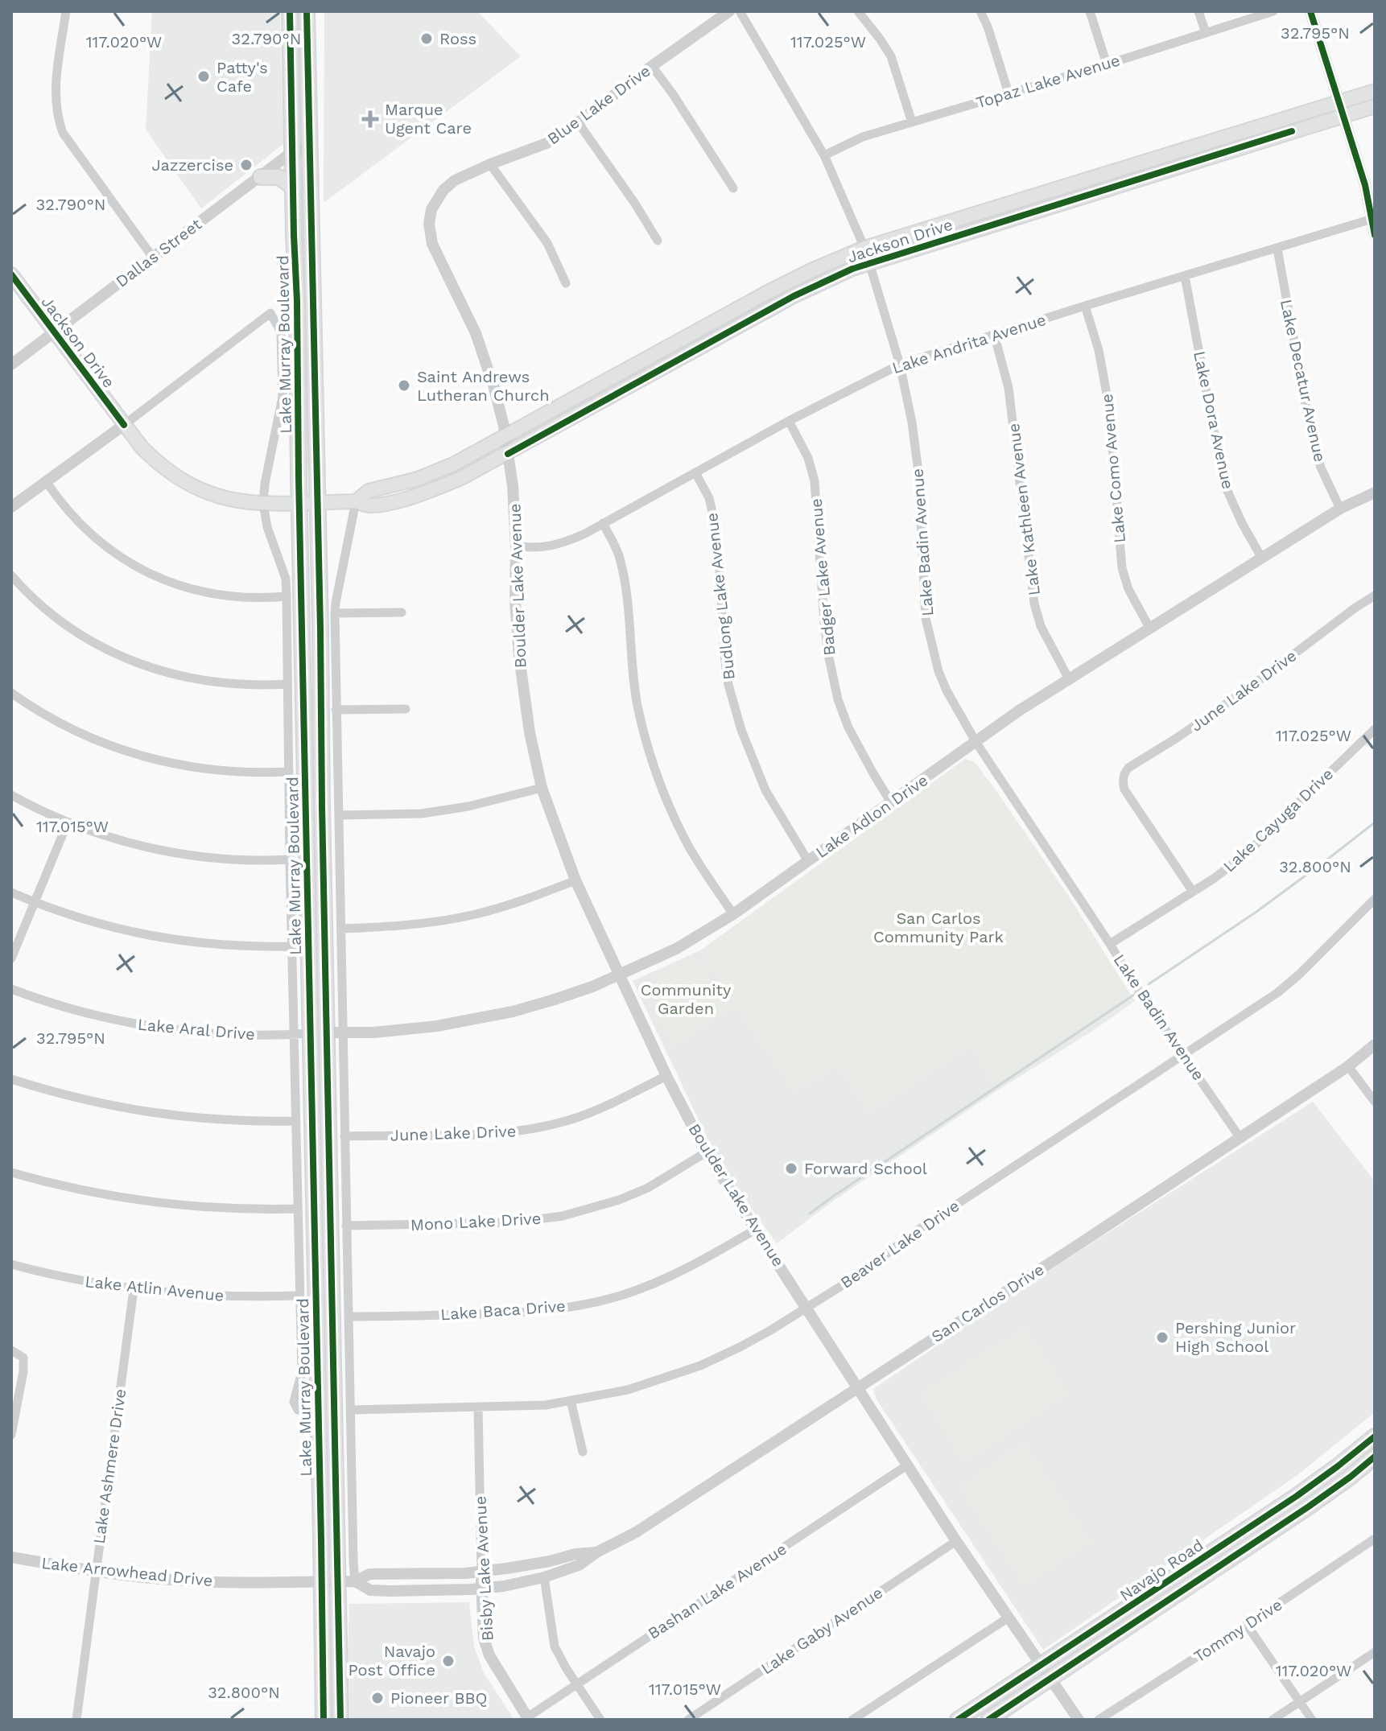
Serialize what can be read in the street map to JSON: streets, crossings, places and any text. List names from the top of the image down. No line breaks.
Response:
{"streets":{"main road":["Jackson Drive","Lake Murray Boulevard","Navajo Road"],"street":["Topaz Lake Avenue","Blue Lake Drive","Dallas Street","Lake Andrita Avenue","Lake Decatur Avenue","Lake Dora Avenue","Lake Como Avenue","Lake Kathleen Avenue","Lake Badin Avenue","Badger Lake Avenue","Boulder Lake Avenue","Budlong Lake Avenue","June Lake Drive","Lake Adlon Drive","Lake Cayuga Drive","Lake Aral Drive","Mono Lake Drive","Beaver Lake Drive","Lake Atlin Avenue","San Carlos Drive","Lake Baca Drive","Lake Ashmere Drive","Bisby Lake Avenue","Lake Arrowhead Drive","Bashan Lake Avenue","Lake Gaby Avenue","Tommy Drive"]},"crossings":[["Topaz Lake Avenue","Lake Badin Avenue"],["Blue Lake Drive","Boulder Lake Avenue"],["Jackson Drive","Dallas Street"],["Jackson Drive","Lake Murray Boulevard"],["Jackson Drive","Lake Badin Avenue"],["Jackson Drive","Boulder Lake Avenue"],["Dallas Street","Lake Murray Boulevard"],["Lake Andrita Avenue","Lake Decatur Avenue"],["Lake Andrita Avenue","Lake Dora Avenue"],["Lake Andrita Avenue","Lake Como Avenue"],["Lake Andrita Avenue","Lake Kathleen Avenue"],["Lake Andrita Avenue","Lake Badin Avenue"],["Lake Andrita Avenue","Badger Lake Avenue"],["Lake Andrita Avenue","Boulder Lake Avenue"],["Lake Andrita Avenue","Budlong Lake Avenue"],["Lake Murray Boulevard","Lake Adlon Drive"],["Lake Murray Boulevard","Lake Aral Drive"],["Lake Murray Boulevard","Lake Atlin Avenue"],["Lake Murray Boulevard","San Carlos Drive"],["Lake Murray Boulevard","Lake Arrowhead Drive"],["Lake Decatur Avenue","Lake Adlon Drive"],["Lake Dora Avenue","Lake Adlon Drive"],["Lake Como Avenue","Lake Adlon Drive"],["Lake Kathleen Avenue","Lake Adlon Drive"],["Lake Badin Avenue","Lake Adlon Drive"],["Lake Badin Avenue","Lake Cayuga Drive"],["Lake Badin Avenue","Beaver Lake Drive"],["Lake Badin Avenue","San Carlos Drive"],["Badger Lake Avenue","Lake Adlon Drive"],["Boulder Lake Avenue","June Lake Drive"],["Boulder Lake Avenue","Lake Adlon Drive"],["Boulder Lake Avenue","Mono Lake Drive"],["Boulder Lake Avenue","Beaver Lake Drive"],["Boulder Lake Avenue","San Carlos Drive"],["Boulder Lake Avenue","Lake Baca Drive"],["Boulder Lake Avenue","Navajo Road"],["Boulder Lake Avenue","Bashan Lake Avenue"],["Boulder Lake Avenue","Lake Gaby Avenue"],["Budlong Lake Avenue","Lake Adlon Drive"],["June Lake Drive","Lake Cayuga Drive"],["Beaver Lake Drive","Bisby Lake Avenue"],["Lake Atlin Avenue","Lake Ashmere Drive"],["San Carlos Drive","Bisby Lake Avenue"],["San Carlos Drive","Lake Arrowhead Drive"],["Lake Ashmere Drive","Lake Arrowhead Drive"],["Bisby Lake Avenue","Bashan Lake Avenue"]],"parks":["San Carlos Community Park","Community Garden"],"places":{"other":["Ross","Patty's Cafe","Jazzercise","Saint Andrews Lutheran Church","Forward School","Pershing Junior High School","Navajo Post Office","Pioneer BBQ"],"health":["Marque Ugent Care"]},"coordinates":["32.795°N","32.790°N","117.020°W","117.025°W","117.015°W","32.800°N"]}
